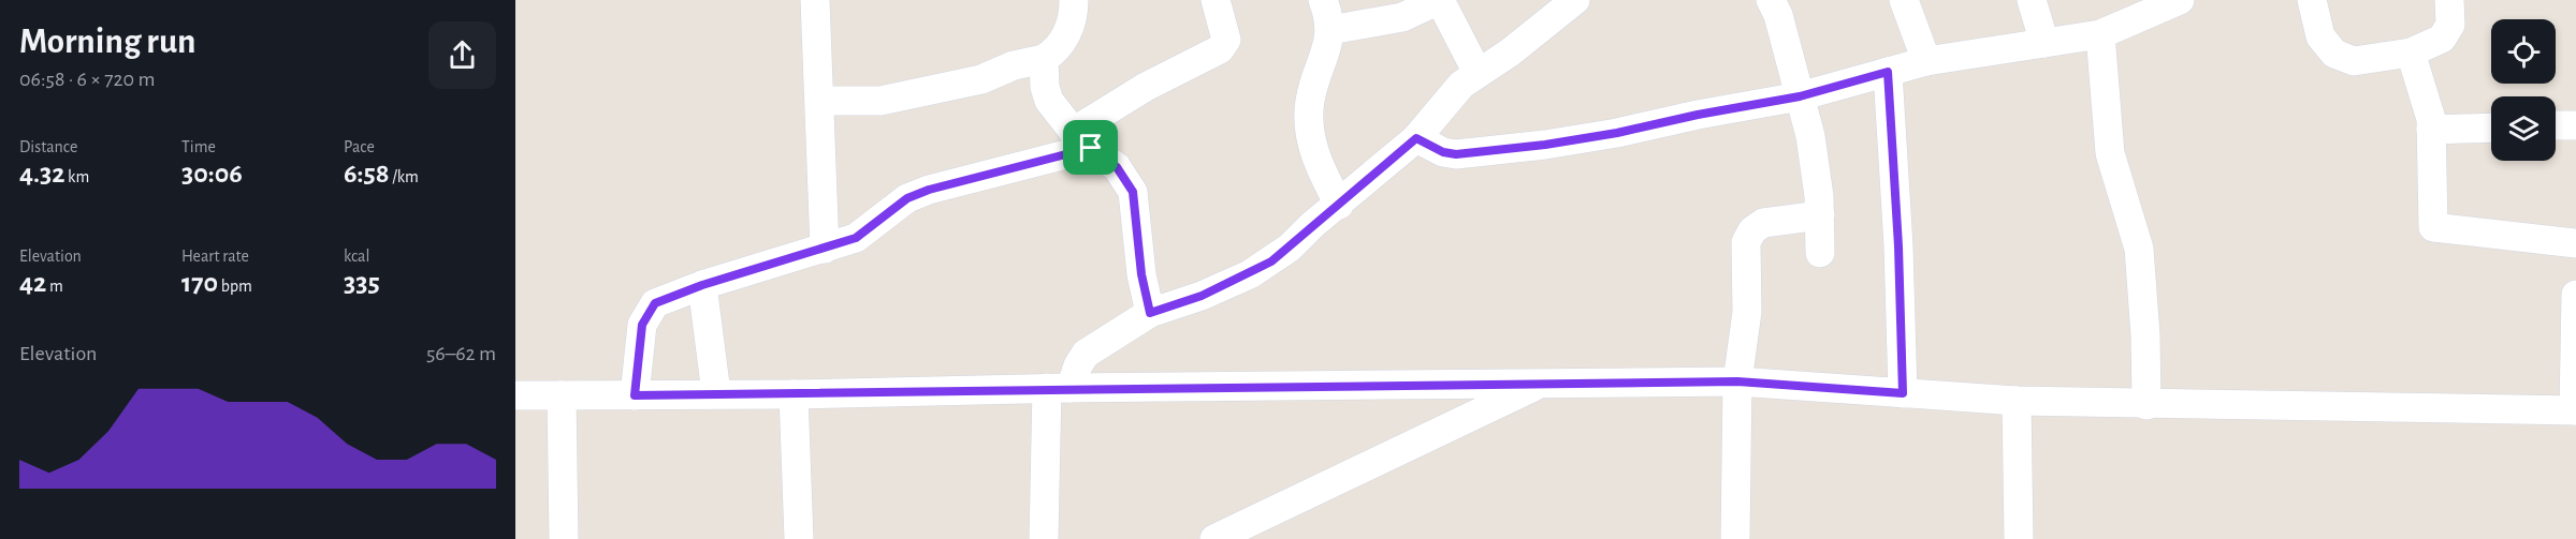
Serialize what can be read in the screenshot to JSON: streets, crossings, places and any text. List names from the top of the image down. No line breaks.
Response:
{"page":{"heading":["Morning run","06:58 · 6 × 720 m"],"stats":[["Distance","4.32 km"],["Time","30:06"],["Pace","6:58 /km"],["Elevation","42 m"],["Heart rate","170 bpm"],["kcal","335"]],"chart":["Elevation","56–62 m"]}}
